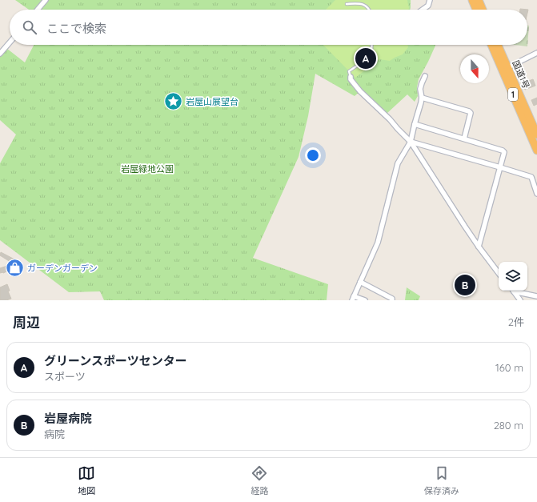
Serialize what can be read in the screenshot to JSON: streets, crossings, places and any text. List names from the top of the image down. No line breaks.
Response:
{"streets":{"highway":["国道1号","1"]},"parks":["岩屋緑地公園"],"places":{"place":["岩屋山展望台"],"shop":["ガーデンガーデン"]},"north":"bottom","page":{"search":"ここで検索","pins":["A","B"],"heading":["周辺","2件"],"list":[{"mark":"A","name":"グリーンスポーツセンター","note":"スポーツ","value":"160 m"},{"mark":"B","name":"岩屋病院","note":"病院","value":"280 m"}],"nav":["地図","経路","保存済み"]}}
